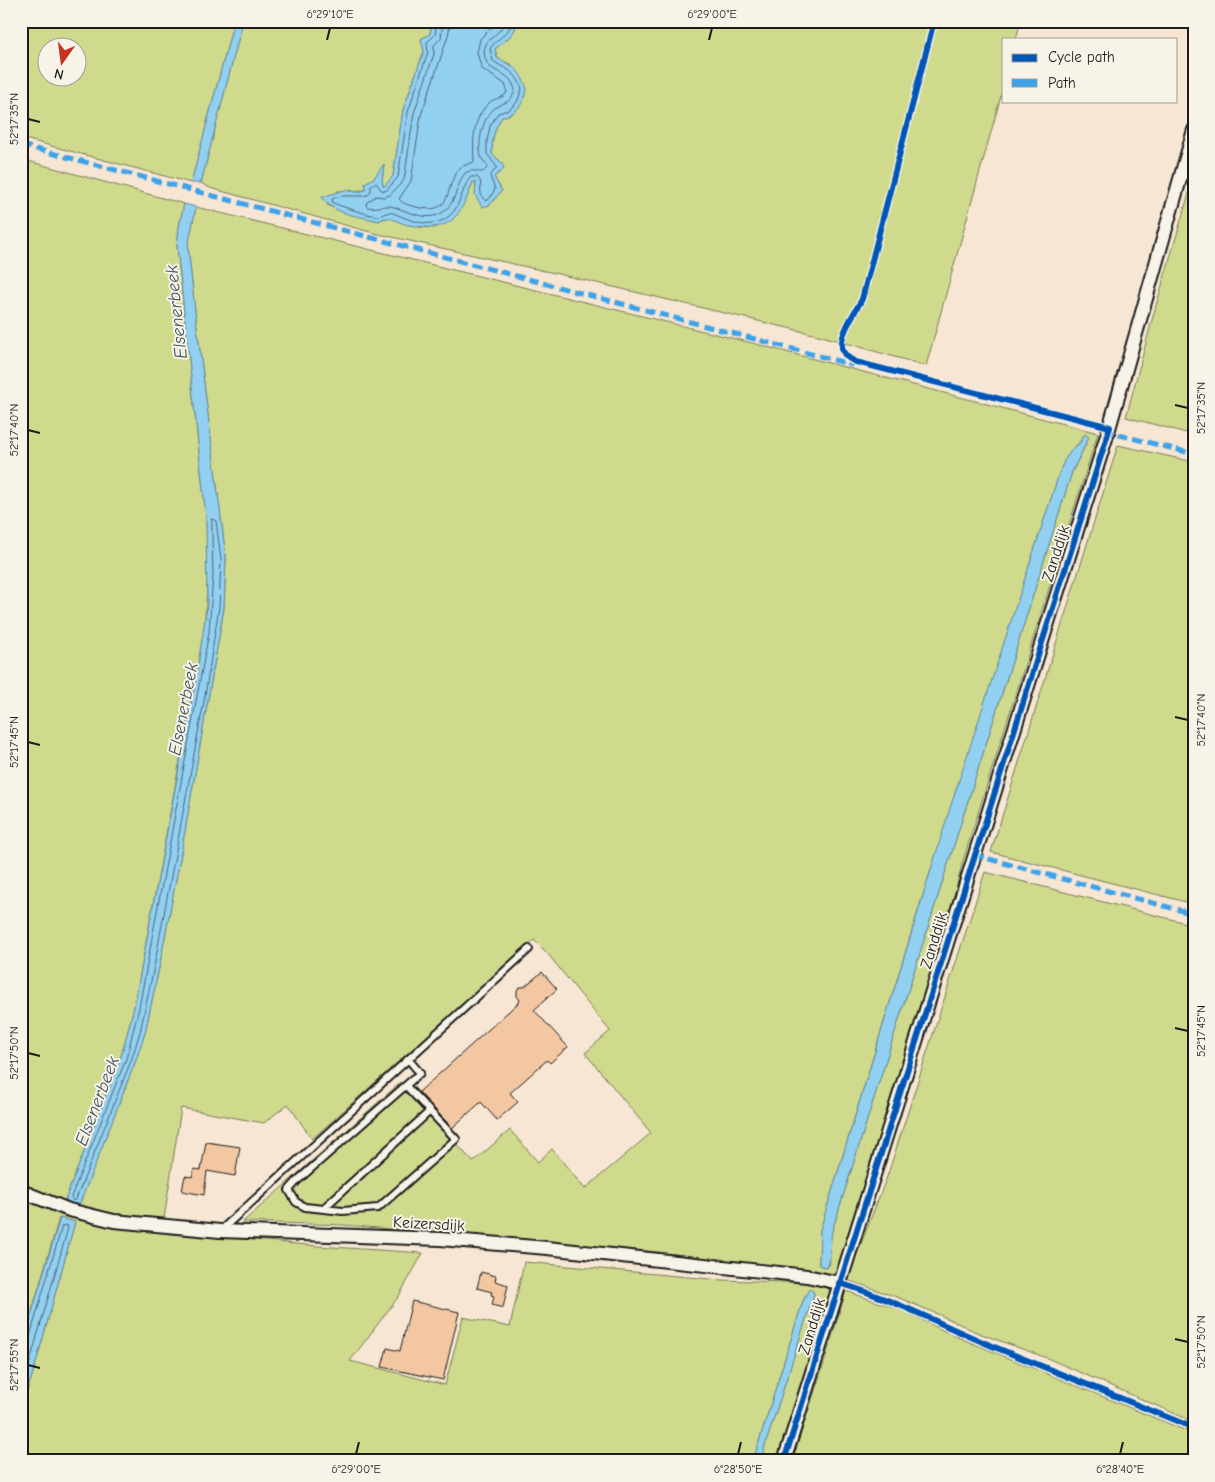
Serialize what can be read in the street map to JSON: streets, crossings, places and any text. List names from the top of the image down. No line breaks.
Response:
{"streets":{"street":["Zanddijk","Keizersdijk"]},"crossings":[["Zanddijk","Keizersdijk"]],"water":["Elsenerbeek"],"legend":["Cycle path","Path"],"north":"bottom","coordinates":["6°29'10\"E","6°29'00\"E","52°17'35\"N","52°17'40\"N","52°17'45\"N","52°17'50\"N","52°17'55\"N","6°28'50\"E","6°28'40\"E"]}
